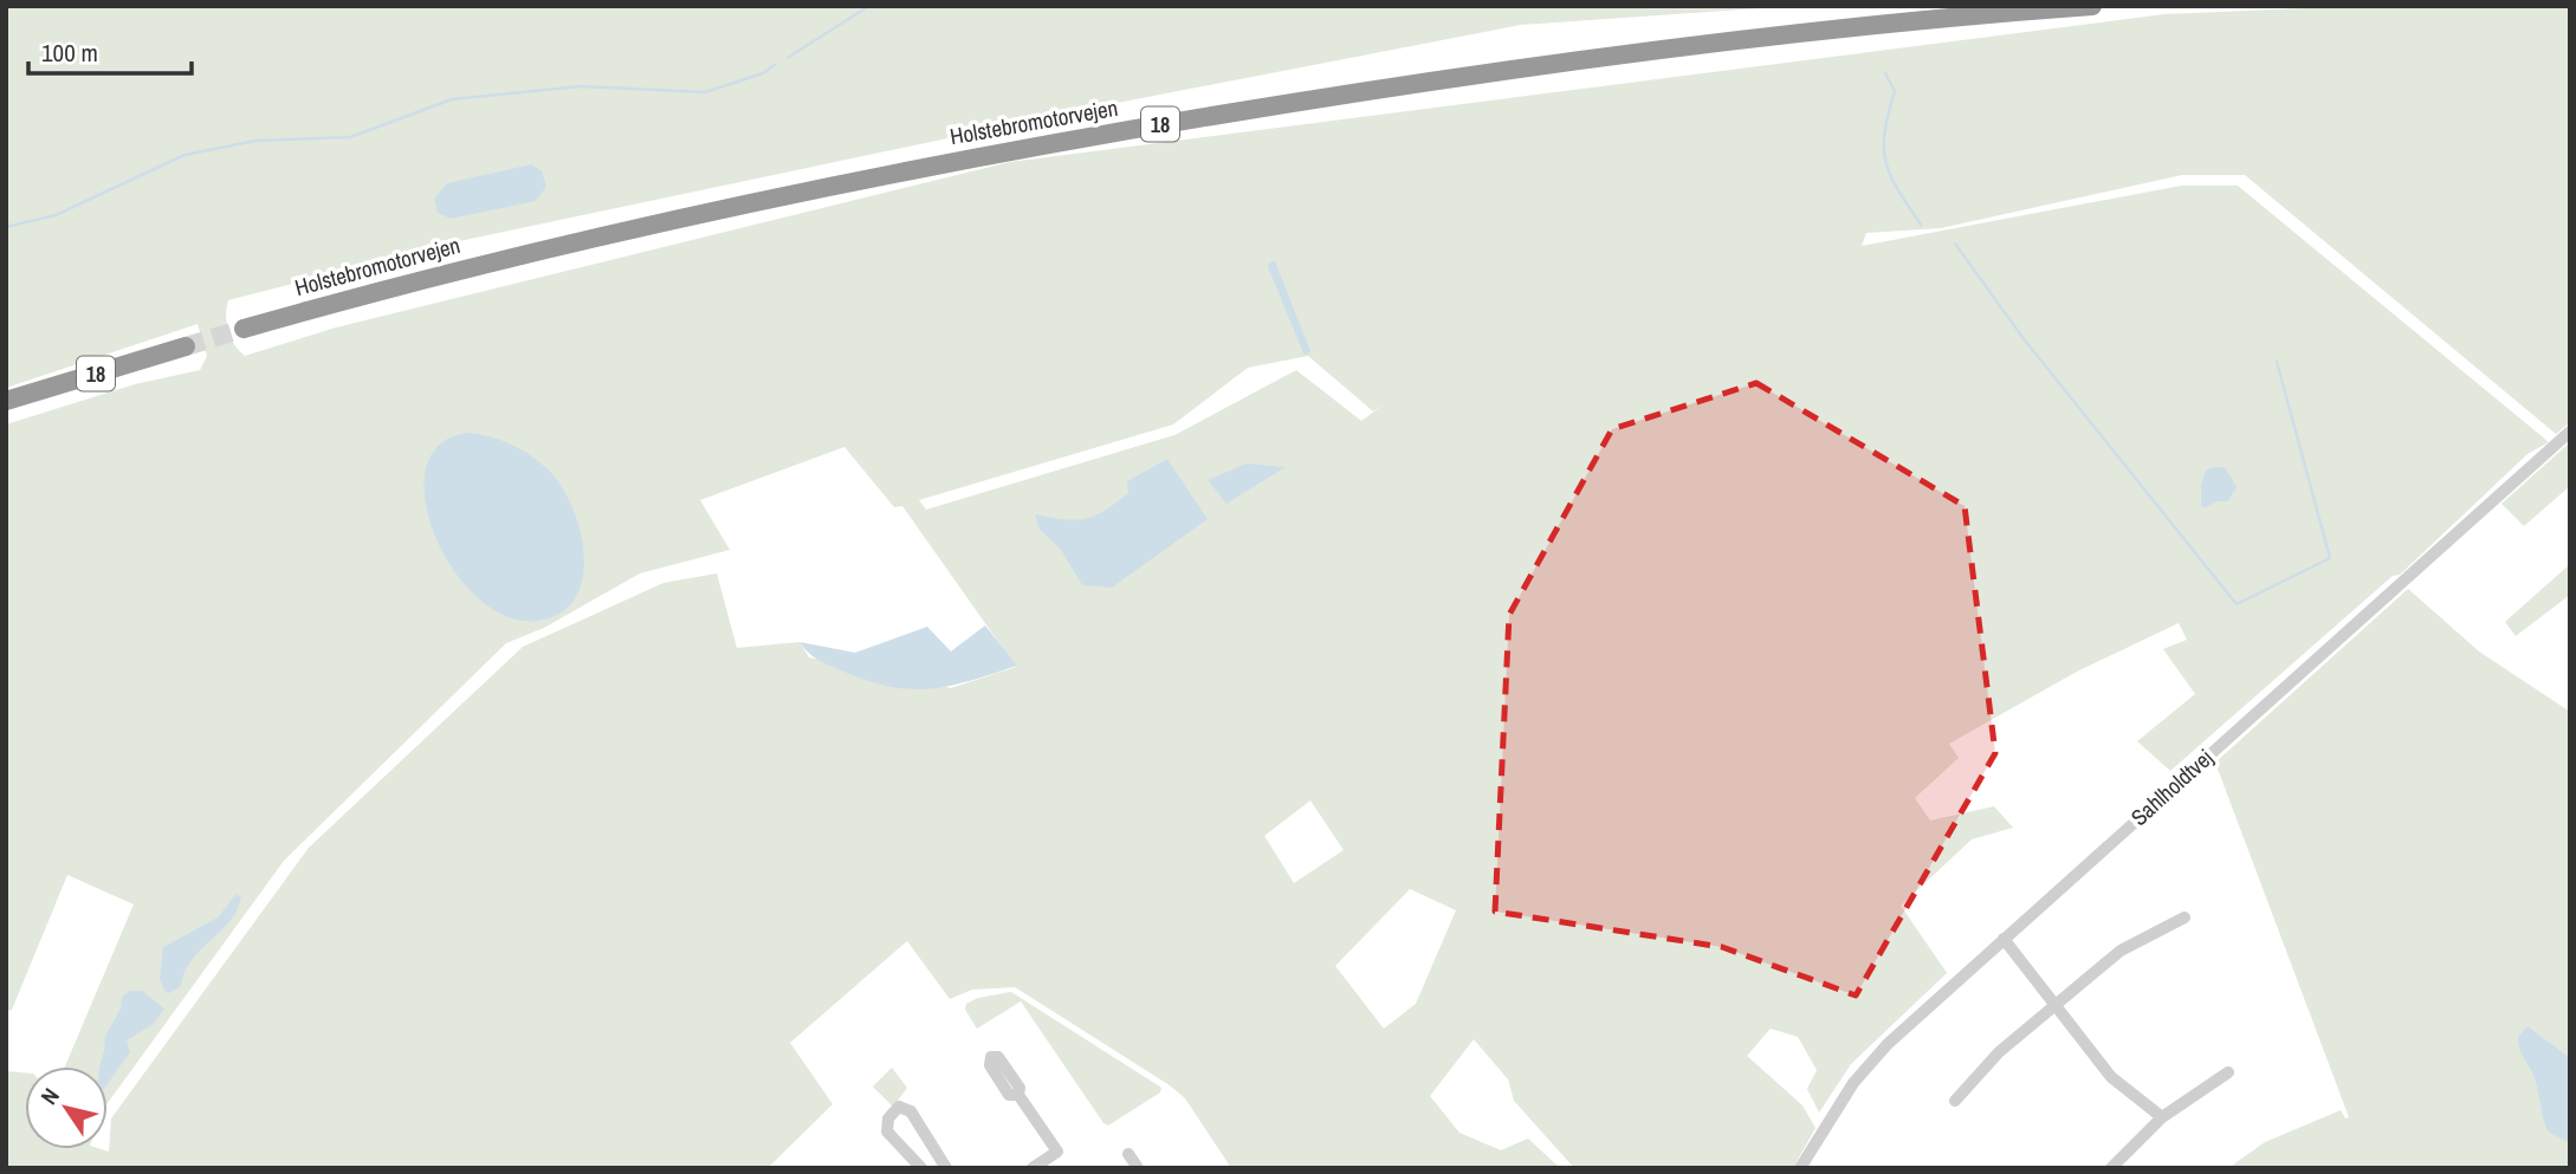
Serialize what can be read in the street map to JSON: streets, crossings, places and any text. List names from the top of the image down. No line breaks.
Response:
{"streets":{"highway":["Holstebromotorvejen","18"],"street":["Sahlholdtvej"]},"scale_bar":"100 m","north":"top left"}
